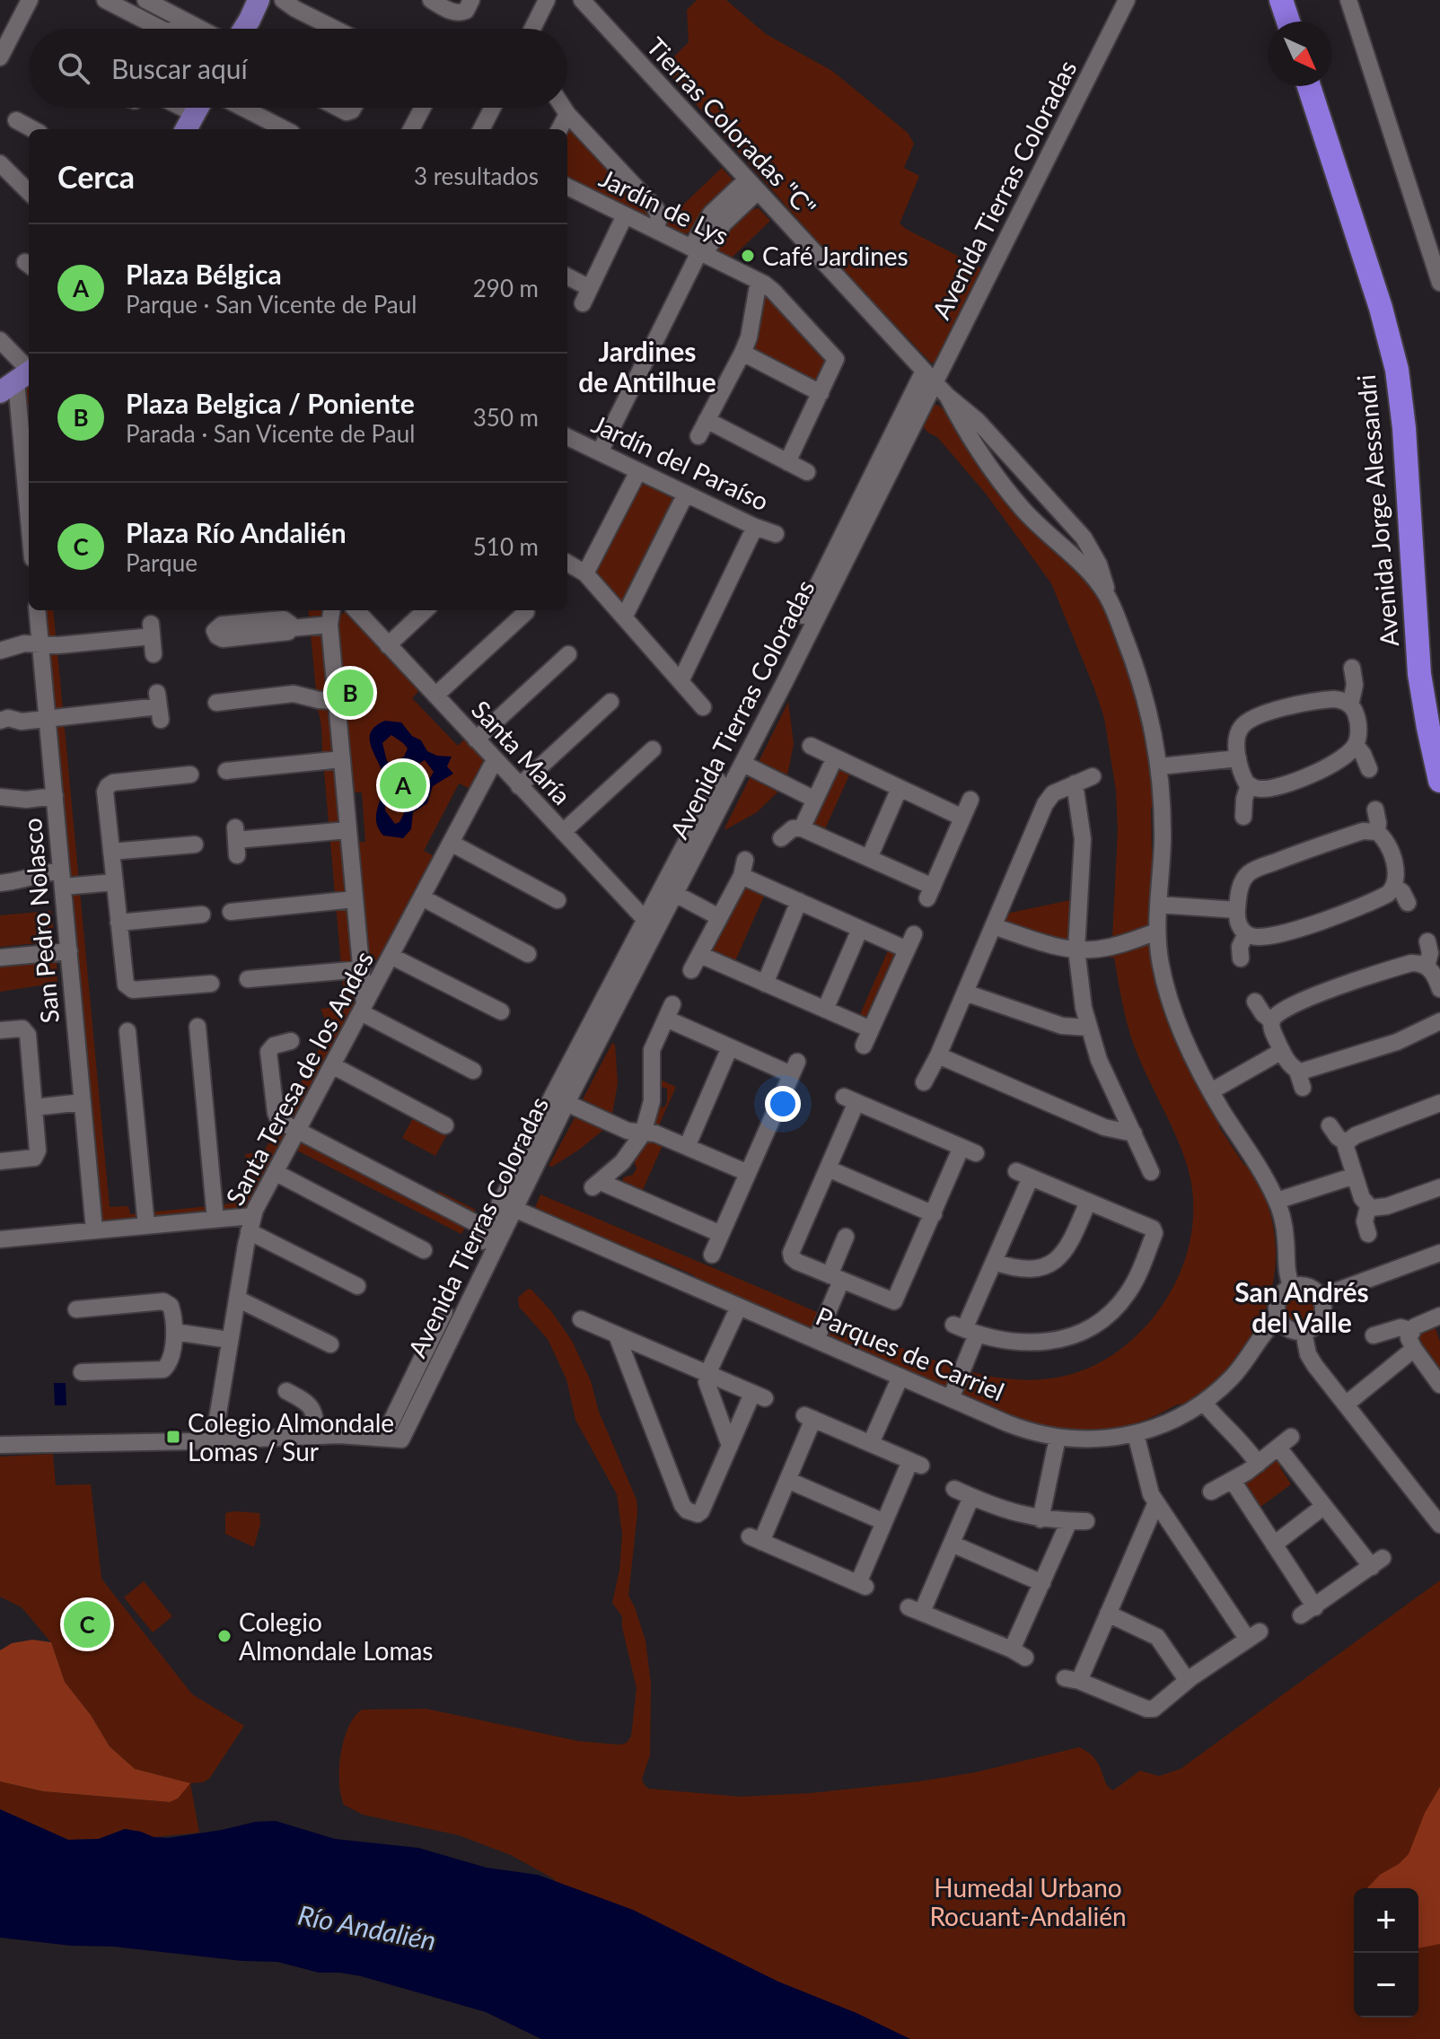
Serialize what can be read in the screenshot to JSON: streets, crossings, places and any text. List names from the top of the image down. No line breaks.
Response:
{"streets":{"highway":["Avenida Jorge Alessandri"],"street":["Tierras Coloradas \"C\"","Avenida Tierras Coloradas","Jardín de Lys","Jardín del Paraíso","Santa María","San Pedro Nolasco","Santa Teresa de los Andes","Parques de Carriel"]},"crossings":[["Tierras Coloradas \"C\"","Avenida Tierras Coloradas"],["Avenida Tierras Coloradas","Santa María"],["Avenida Tierras Coloradas","Parques de Carriel"],["Santa María","Santa Teresa de los Andes"]],"districts":["Jardines de Antilhue","San Andrés del Valle"],"water":["Río Andalién"],"parks":["Humedal Urbano Rocuant-Andalién"],"places":{"other":["Café Jardines","Colegio Almondale Lomas"],"transit":["Colegio Almondale Lomas / Sur"]},"north":"bottom right","page":{"search":"Buscar aquí","heading":["Cerca","3 resultados"],"list":[{"mark":"A","name":"Plaza Bélgica","note":"Parque · San Vicente de Paul","value":"290 m"},{"mark":"B","name":"Plaza Belgica / Poniente","note":"Parada · San Vicente de Paul","value":"350 m"},{"mark":"C","name":"Plaza Río Andalién","note":"Parque","value":"510 m"}],"pins":["B","A","C"],"map_buttons":["+","−"]}}
